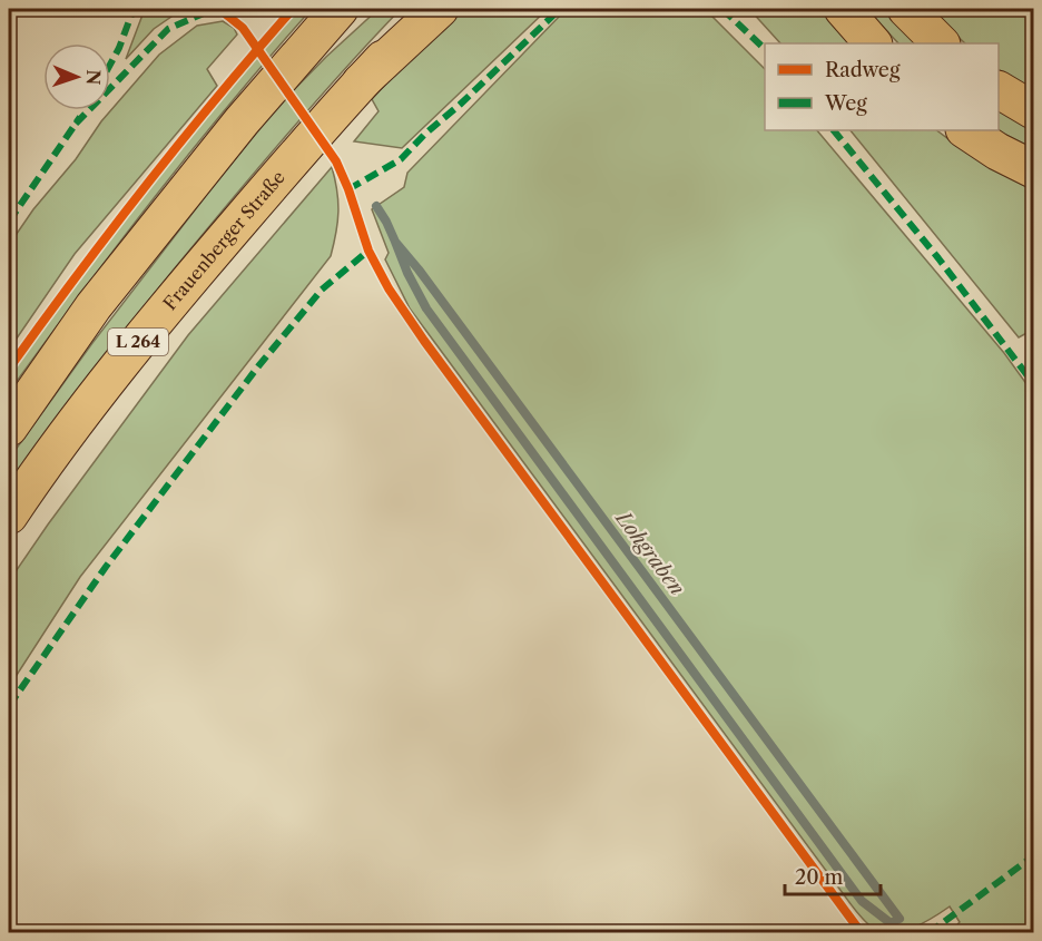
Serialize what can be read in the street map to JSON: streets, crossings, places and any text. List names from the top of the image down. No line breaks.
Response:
{"streets":{"main road":["Frauenberger Straße","L 264"]},"water":["Lohgraben"],"legend":["Radweg","Weg"],"scale_bar":"20 m","north":"right"}
